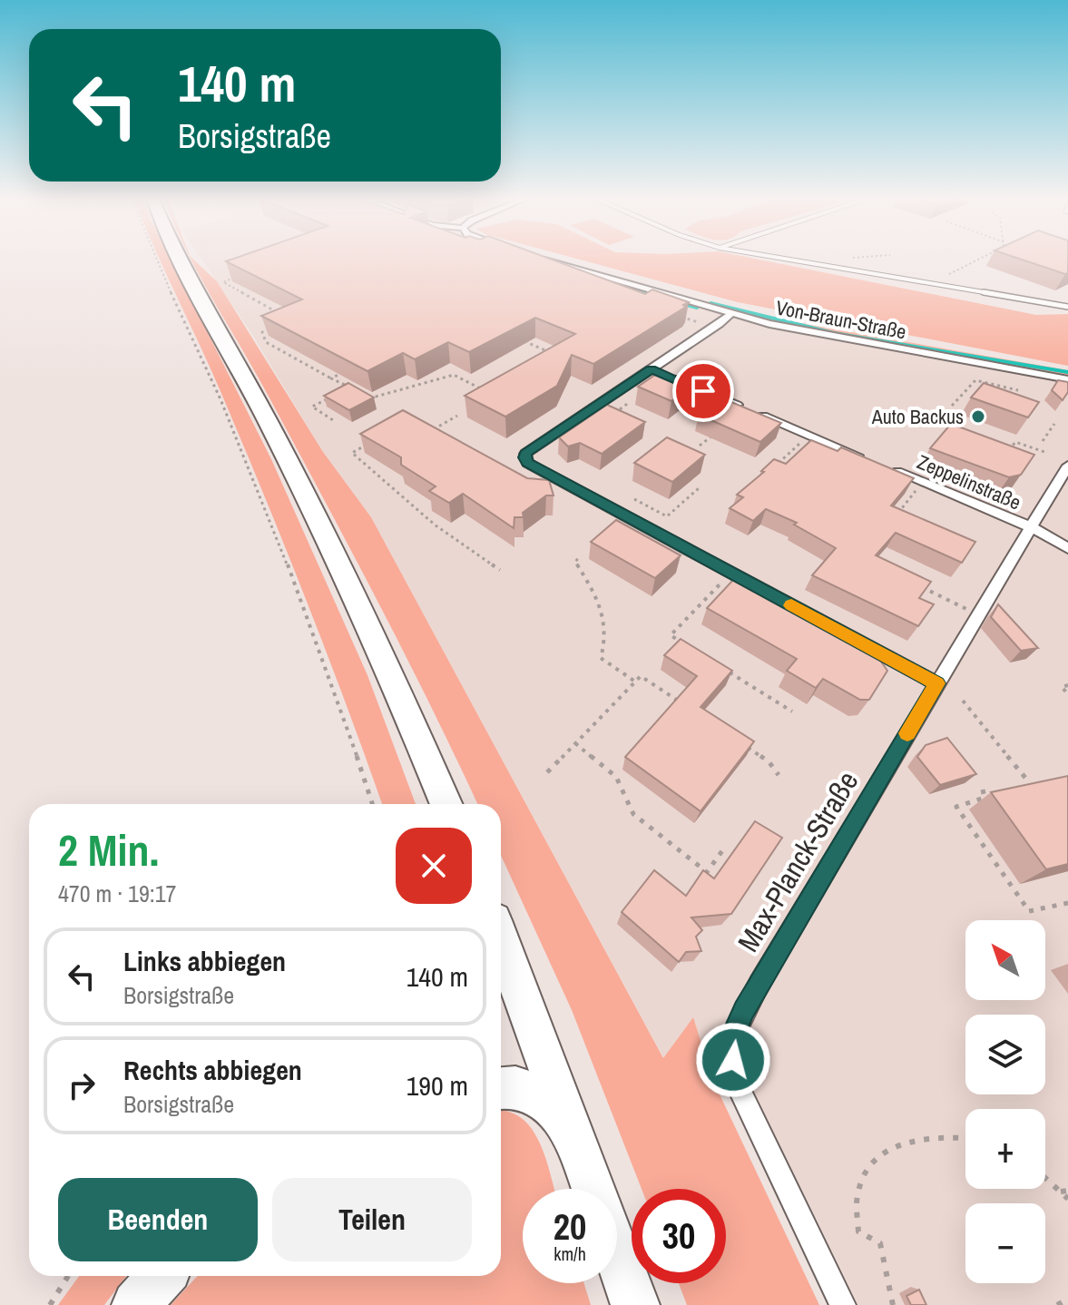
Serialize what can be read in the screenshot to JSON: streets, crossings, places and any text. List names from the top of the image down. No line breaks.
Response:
{"streets":{"street":["Von-Braun-Straße","Zeppelinstraße","Max-Planck-Straße"]},"crossings":[["Zeppelinstraße","Max-Planck-Straße"]],"places":["Auto Backus"],"north":"top left","page":{"turn":["140 m","Borsigstraße"],"heading":["2 Min.","470 m · 19:17"],"map_buttons":["+","−"],"list":[{"name":"Links abbiegen","note":"Borsigstraße","value":"140 m"},{"name":"Rechts abbiegen","note":"Borsigstraße","value":"190 m"}],"buttons":["Beenden","Teilen"],"speed":"20 km/h","limit":"30"}}
